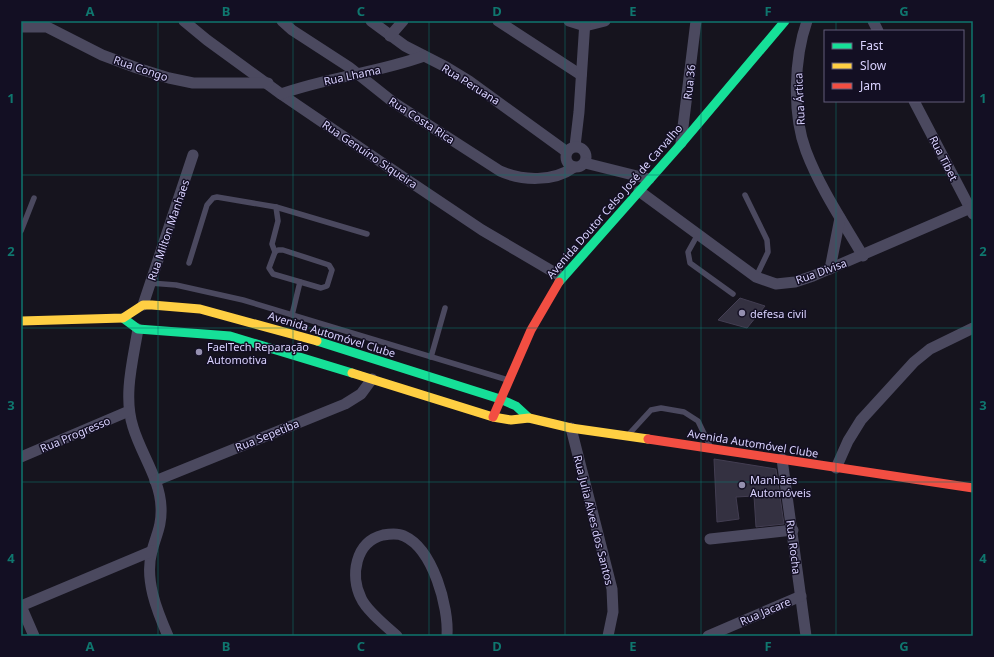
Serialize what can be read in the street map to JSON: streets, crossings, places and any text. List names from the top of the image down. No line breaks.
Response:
{"streets":{"main road":["Avenida Doutor Celso José de Carvalho","Avenida Automóvel Clube"],"street":["Rua Congo","Rua Lhama","Rua 36","Rua Peruana","Rua Ártica","Rua Costa Rica","Rua Genuíno Siqueira","Rua Tibet","Rua Milton Manhaes","Rua Divisa","Rua Progresso","Rua Sepetiba","Rua Julia Alves dos Santos","Rua Rocha","Rua Jacare"]},"crossings":[["Rua Congo","Rua Genuíno Siqueira"],["Rua Lhama","Rua Peruana"],["Rua Lhama","Rua Costa Rica"],["Rua Lhama","Rua Genuíno Siqueira"],["Rua 36","Avenida Doutor Celso José de Carvalho"],["Rua Peruana","Rua Costa Rica"],["Rua Ártica","Rua Divisa"],["Rua Genuíno Siqueira","Avenida Doutor Celso José de Carvalho"],["Rua Tibet","Rua Divisa"],["Avenida Doutor Celso José de Carvalho","Rua Divisa"],["Avenida Doutor Celso José de Carvalho","Avenida Automóvel Clube"],["Rua Milton Manhaes","Avenida Automóvel Clube"],["Avenida Automóvel Clube","Rua Sepetiba"],["Avenida Automóvel Clube","Rua Julia Alves dos Santos"],["Avenida Automóvel Clube","Rua Rocha"],["Rua Rocha","Rua Jacare"]],"places":["defesa civil","FaelTech Reparação Automotiva","Manhães Automóveis"],"legend":["Fast","Slow","Jam"],"grid":{"columns":["A","B","C","D","E","F","G"],"rows":["1","2","3","4"]}}
